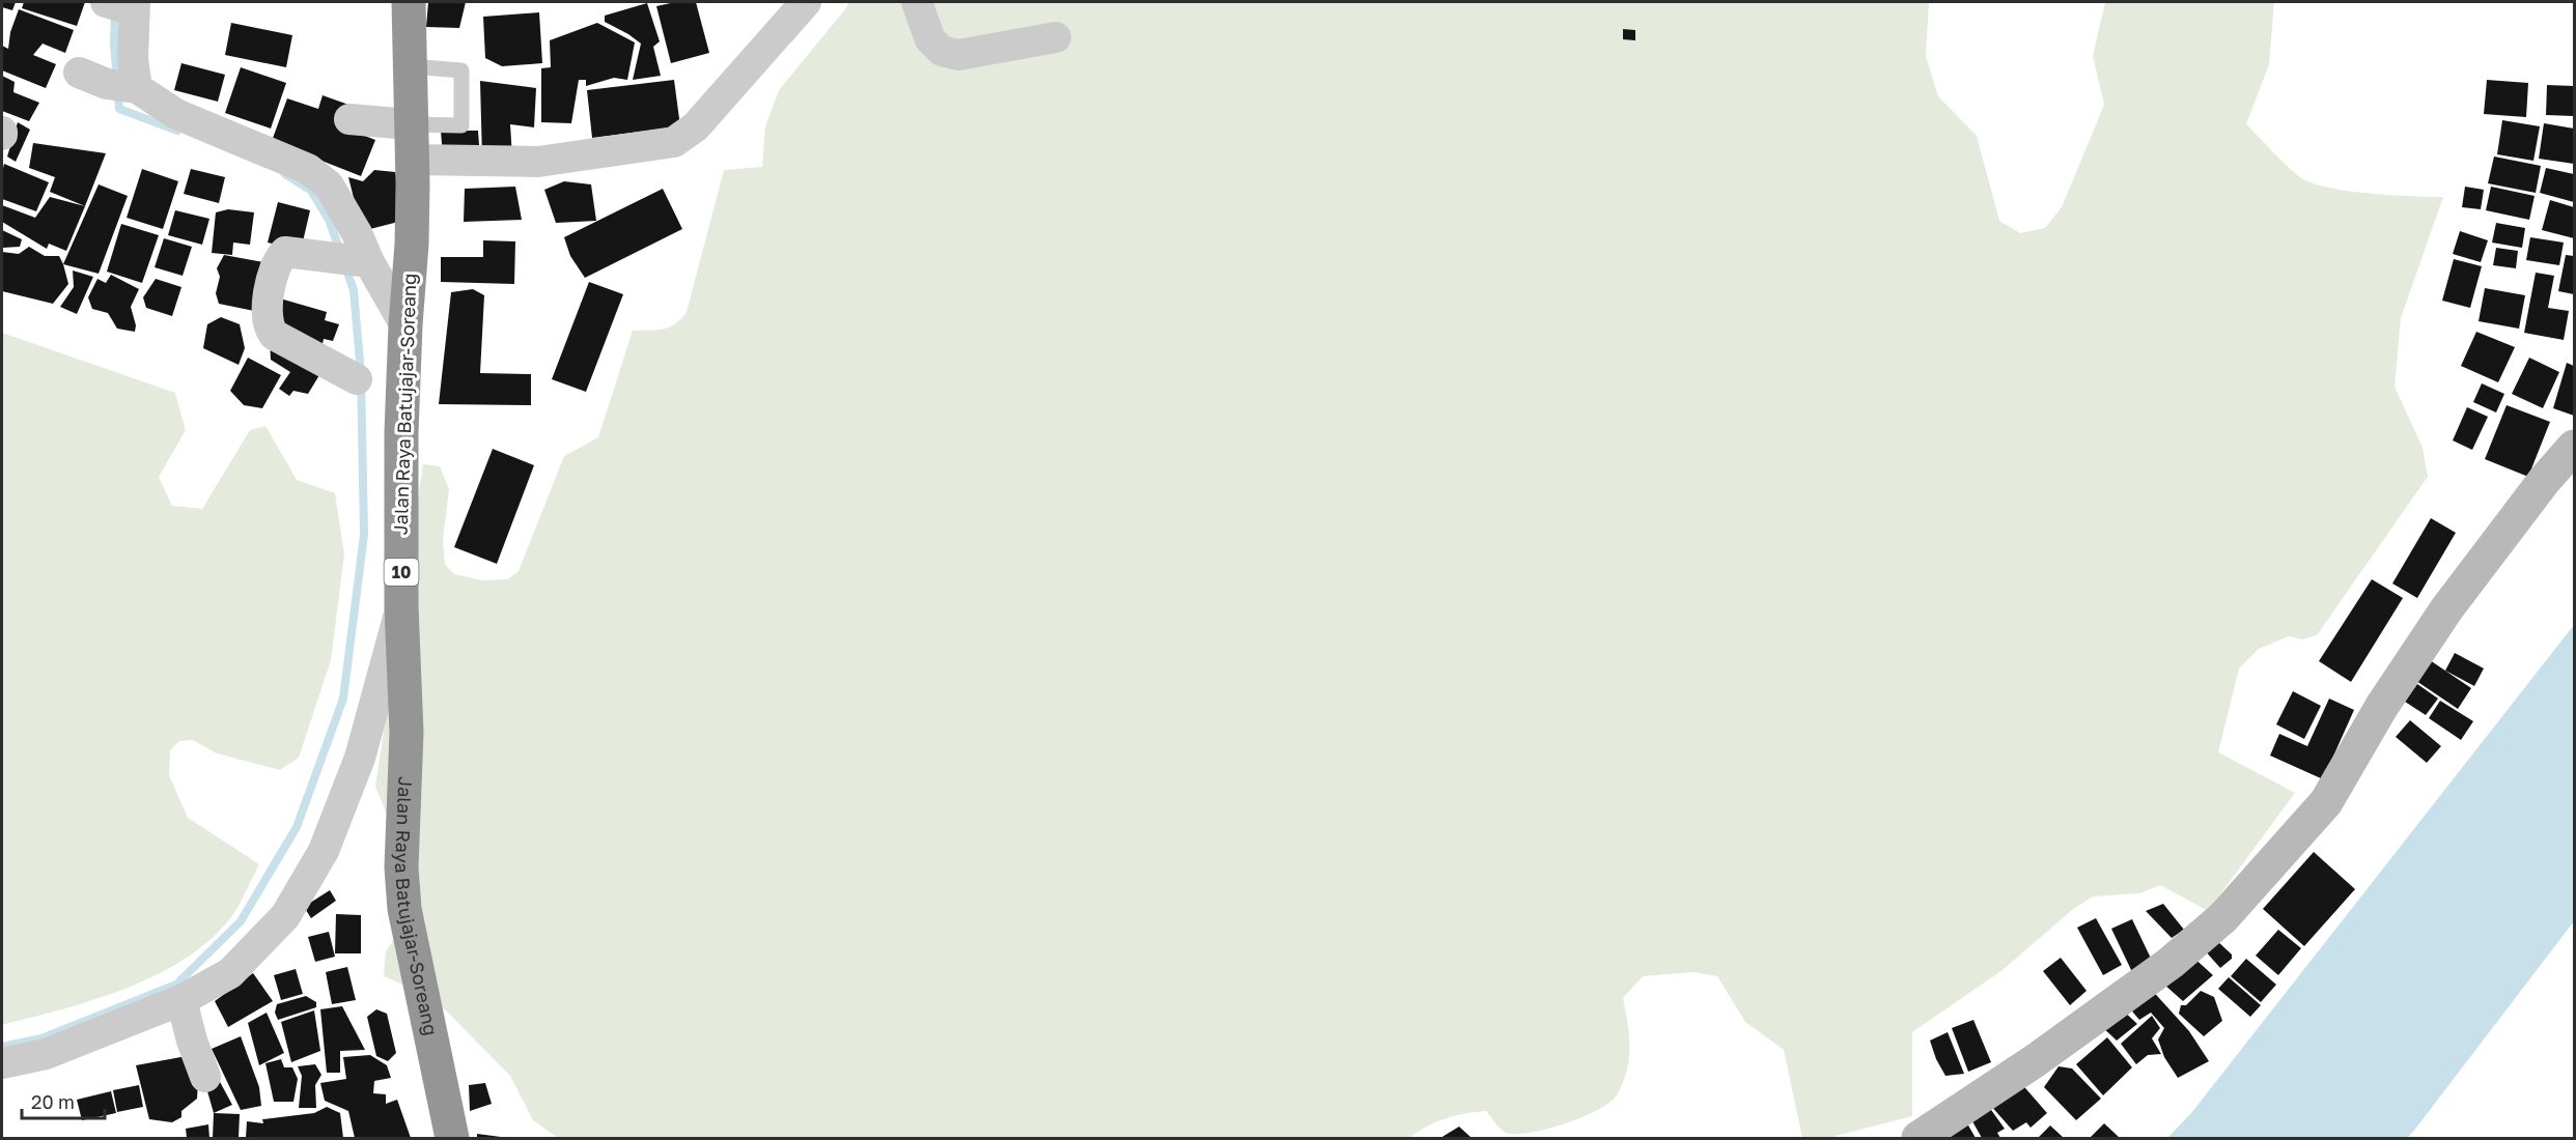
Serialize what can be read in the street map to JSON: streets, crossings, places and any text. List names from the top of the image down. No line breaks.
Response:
{"streets":{"highway":["Jalan Raya Batujajar-Soreang","10"]},"scale_bar":"20 m"}
